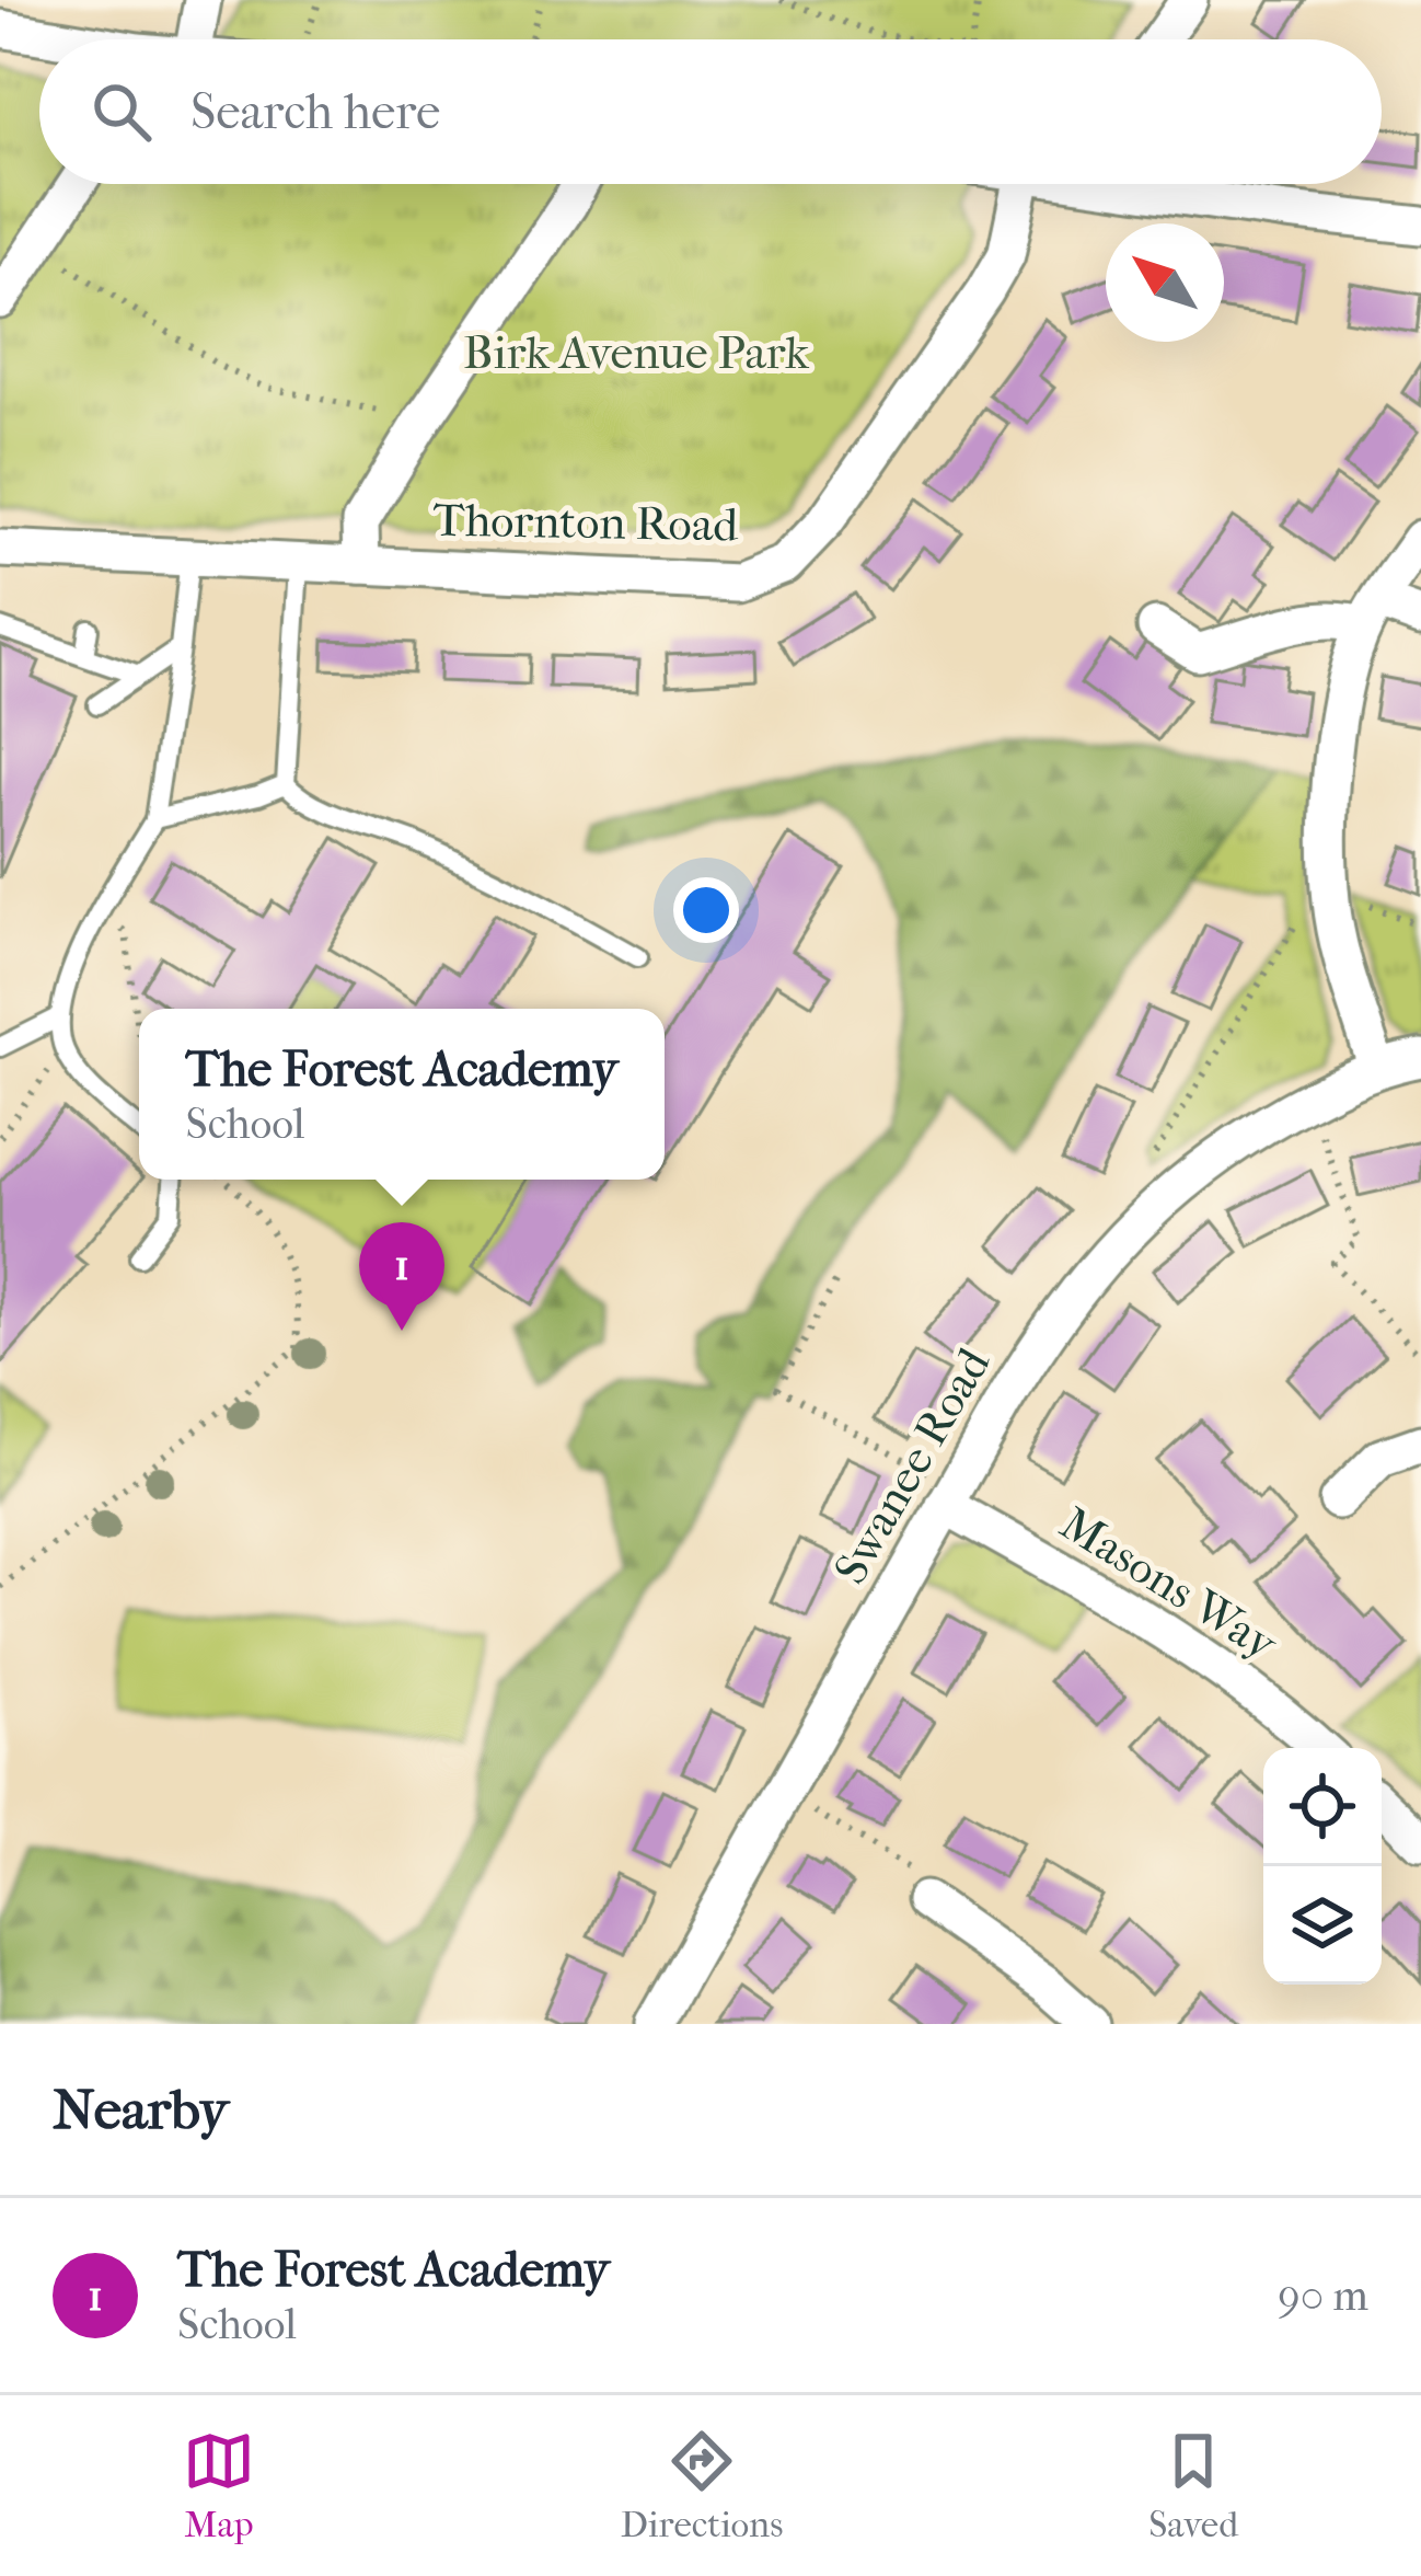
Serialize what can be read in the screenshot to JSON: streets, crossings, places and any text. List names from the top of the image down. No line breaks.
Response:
{"streets":{"street":["Thornton Road","Swanee Road","Masons Way"]},"crossings":[["Swanee Road","Masons Way"]],"parks":["Birk Avenue Park"],"north":"top left","page":{"search":"Search here","popup":["The Forest Academy","School"],"pins":"1","heading":"Nearby","list":[{"mark":"1","name":"The Forest Academy","note":"School","value":"90 m"}],"nav":["Map","Directions","Saved"]}}
